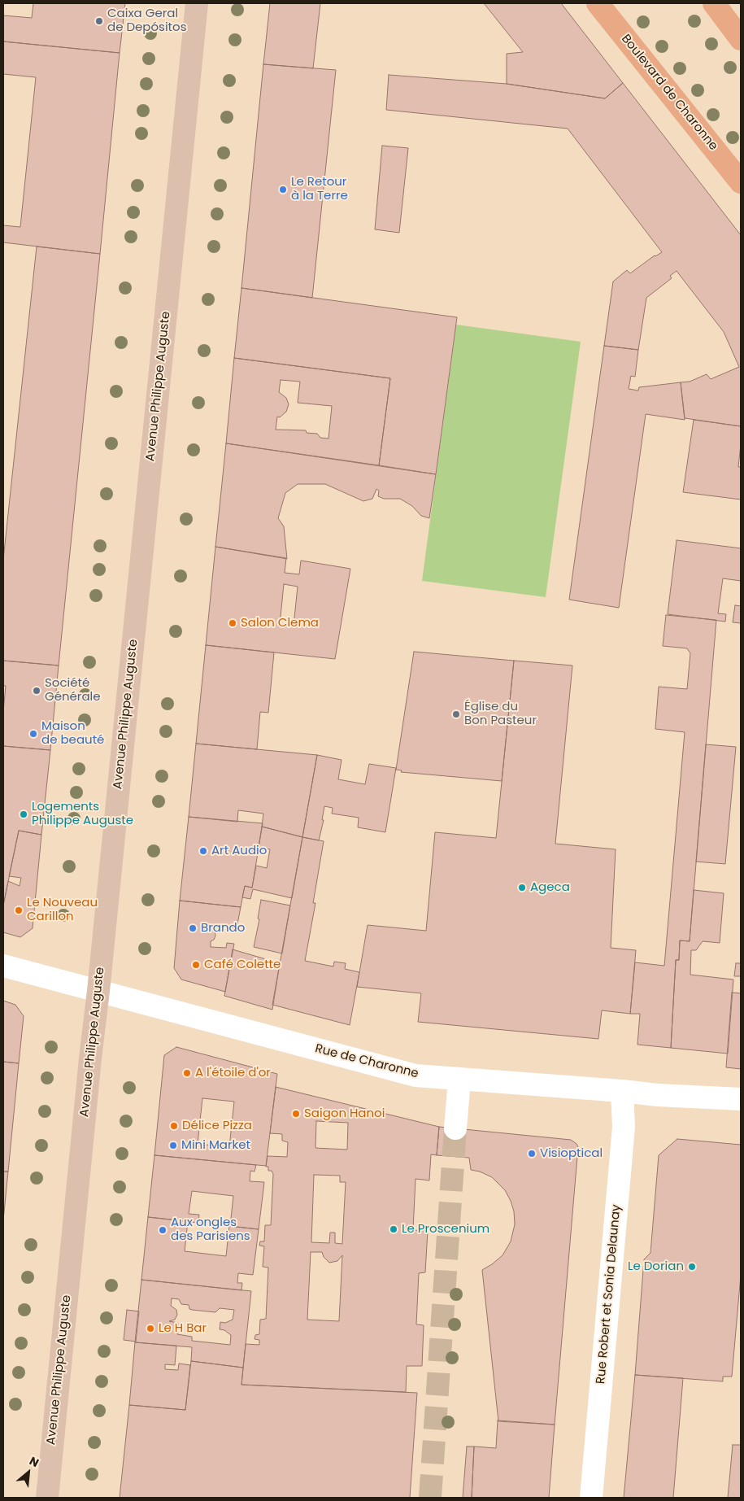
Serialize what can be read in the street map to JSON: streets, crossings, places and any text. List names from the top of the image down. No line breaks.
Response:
{"streets":{"main road":["Boulevard de Charonne","Avenue Philippe Auguste"],"street":["Rue de Charonne","Rue Robert et Sonia Delaunay"]},"crossings":[["Avenue Philippe Auguste","Rue de Charonne"],["Rue de Charonne","Rue Robert et Sonia Delaunay"]],"places":["Caixa Geral de Depósitos","Le Retour à la Terre","Salon Clema","Société Générale","Église du Bon Pasteur","Maison de beauté","Logements Philippe Auguste","Art Audio","Ageca","Le Nouveau Carillon","Brando","Café Colette","A l'étoile d'or","Saigon Hanoi","Délice Pizza","Mini Market","Visioptical","Le Proscenium","Aux ongles des Parisiens","Le Dorian","Le H Bar"],"north":"top right"}
